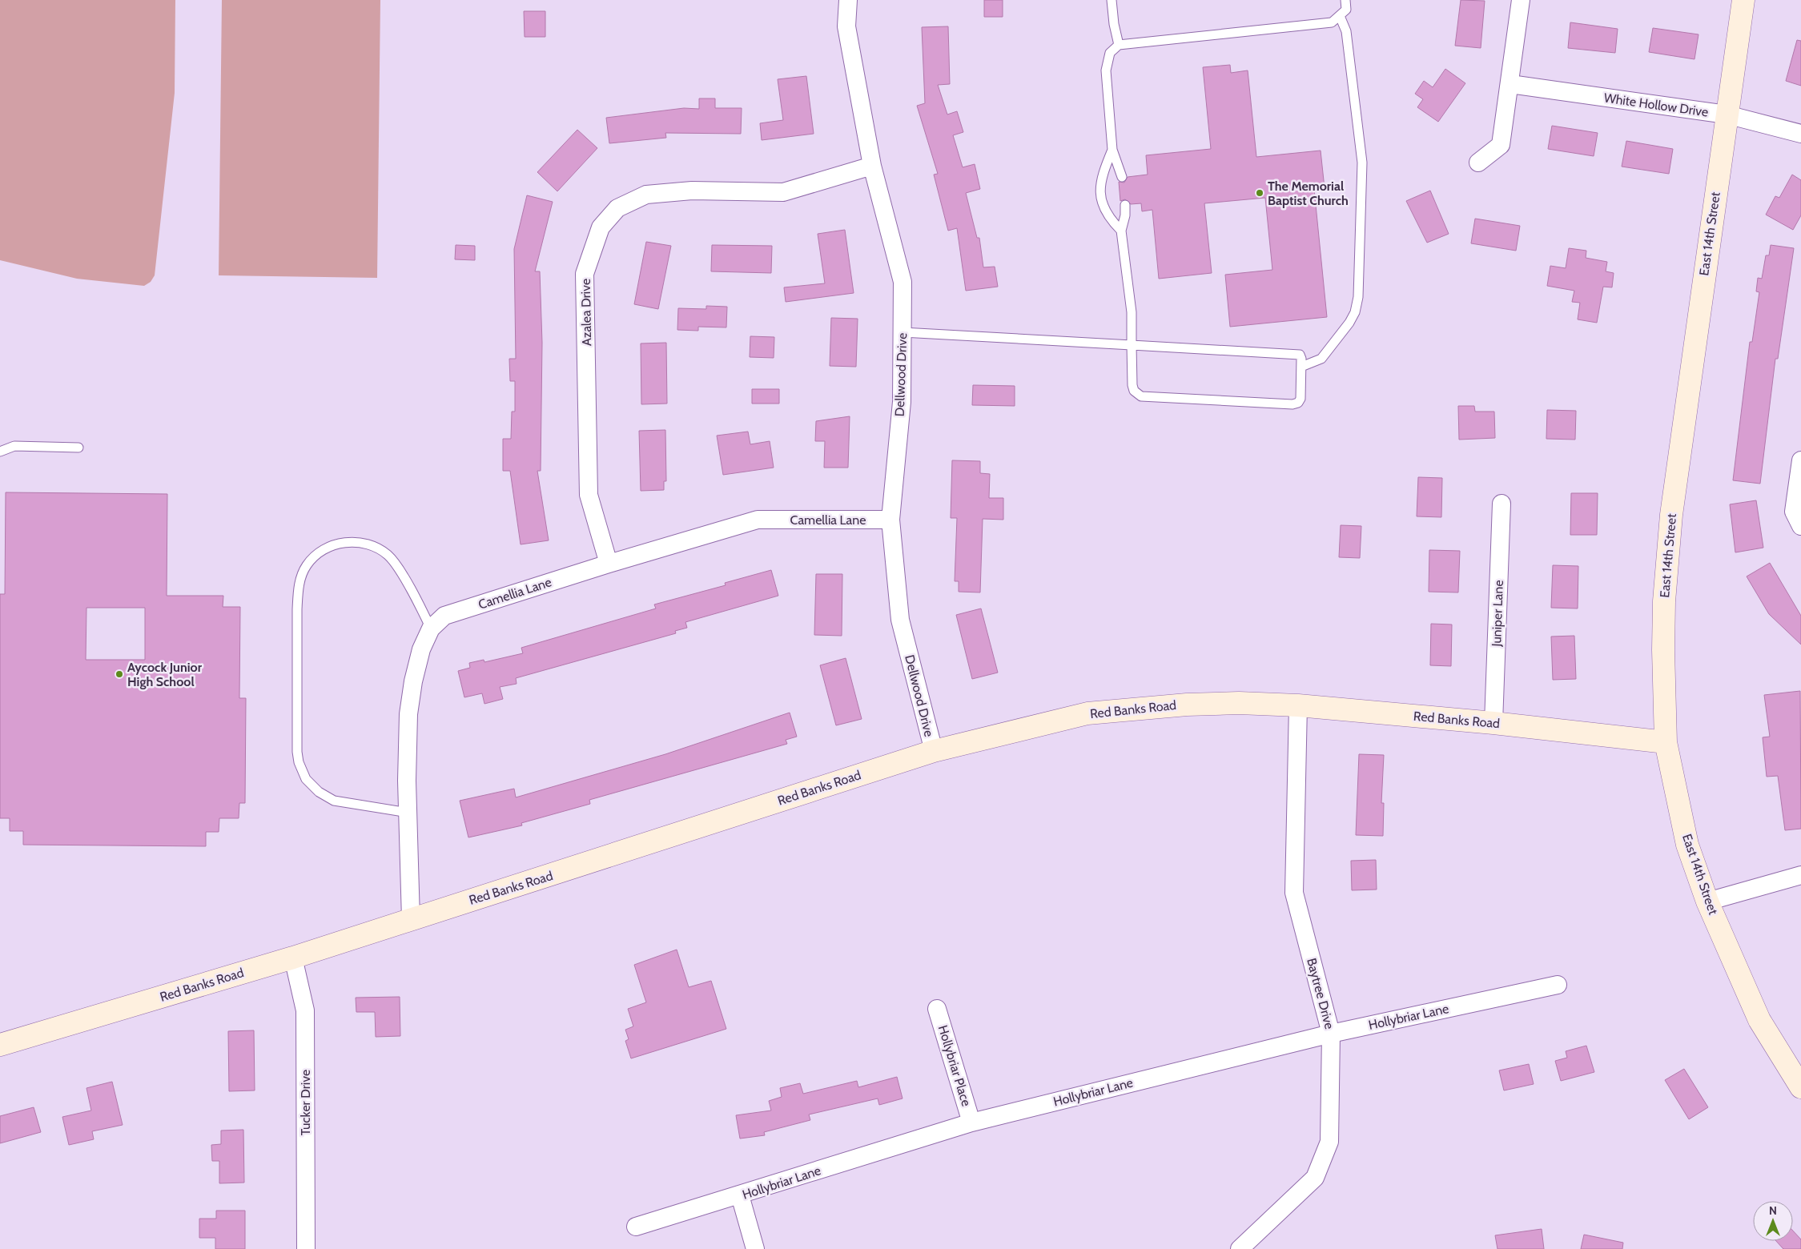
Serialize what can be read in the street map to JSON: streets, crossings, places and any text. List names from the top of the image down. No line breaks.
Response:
{"streets":{"street":["White Hollow Drive","East 14th Street","Azalea Drive","Dellwood Drive","Camellia Lane","Juniper Lane","Red Banks Road","Baytree Drive","Hollybriar Lane","Hollybriar Place","Tucker Drive"]},"crossings":[["White Hollow Drive","East 14th Street"],["East 14th Street","Red Banks Road"],["Azalea Drive","Dellwood Drive"],["Azalea Drive","Camellia Lane"],["Dellwood Drive","Camellia Lane"],["Dellwood Drive","Red Banks Road"],["Camellia Lane","Red Banks Road"],["Juniper Lane","Red Banks Road"],["Red Banks Road","Baytree Drive"],["Red Banks Road","Tucker Drive"],["Baytree Drive","Hollybriar Lane"],["Hollybriar Lane","Hollybriar Place"]],"places":["The Memorial Baptist Church","Aycock Junior High School"],"north":"top"}
